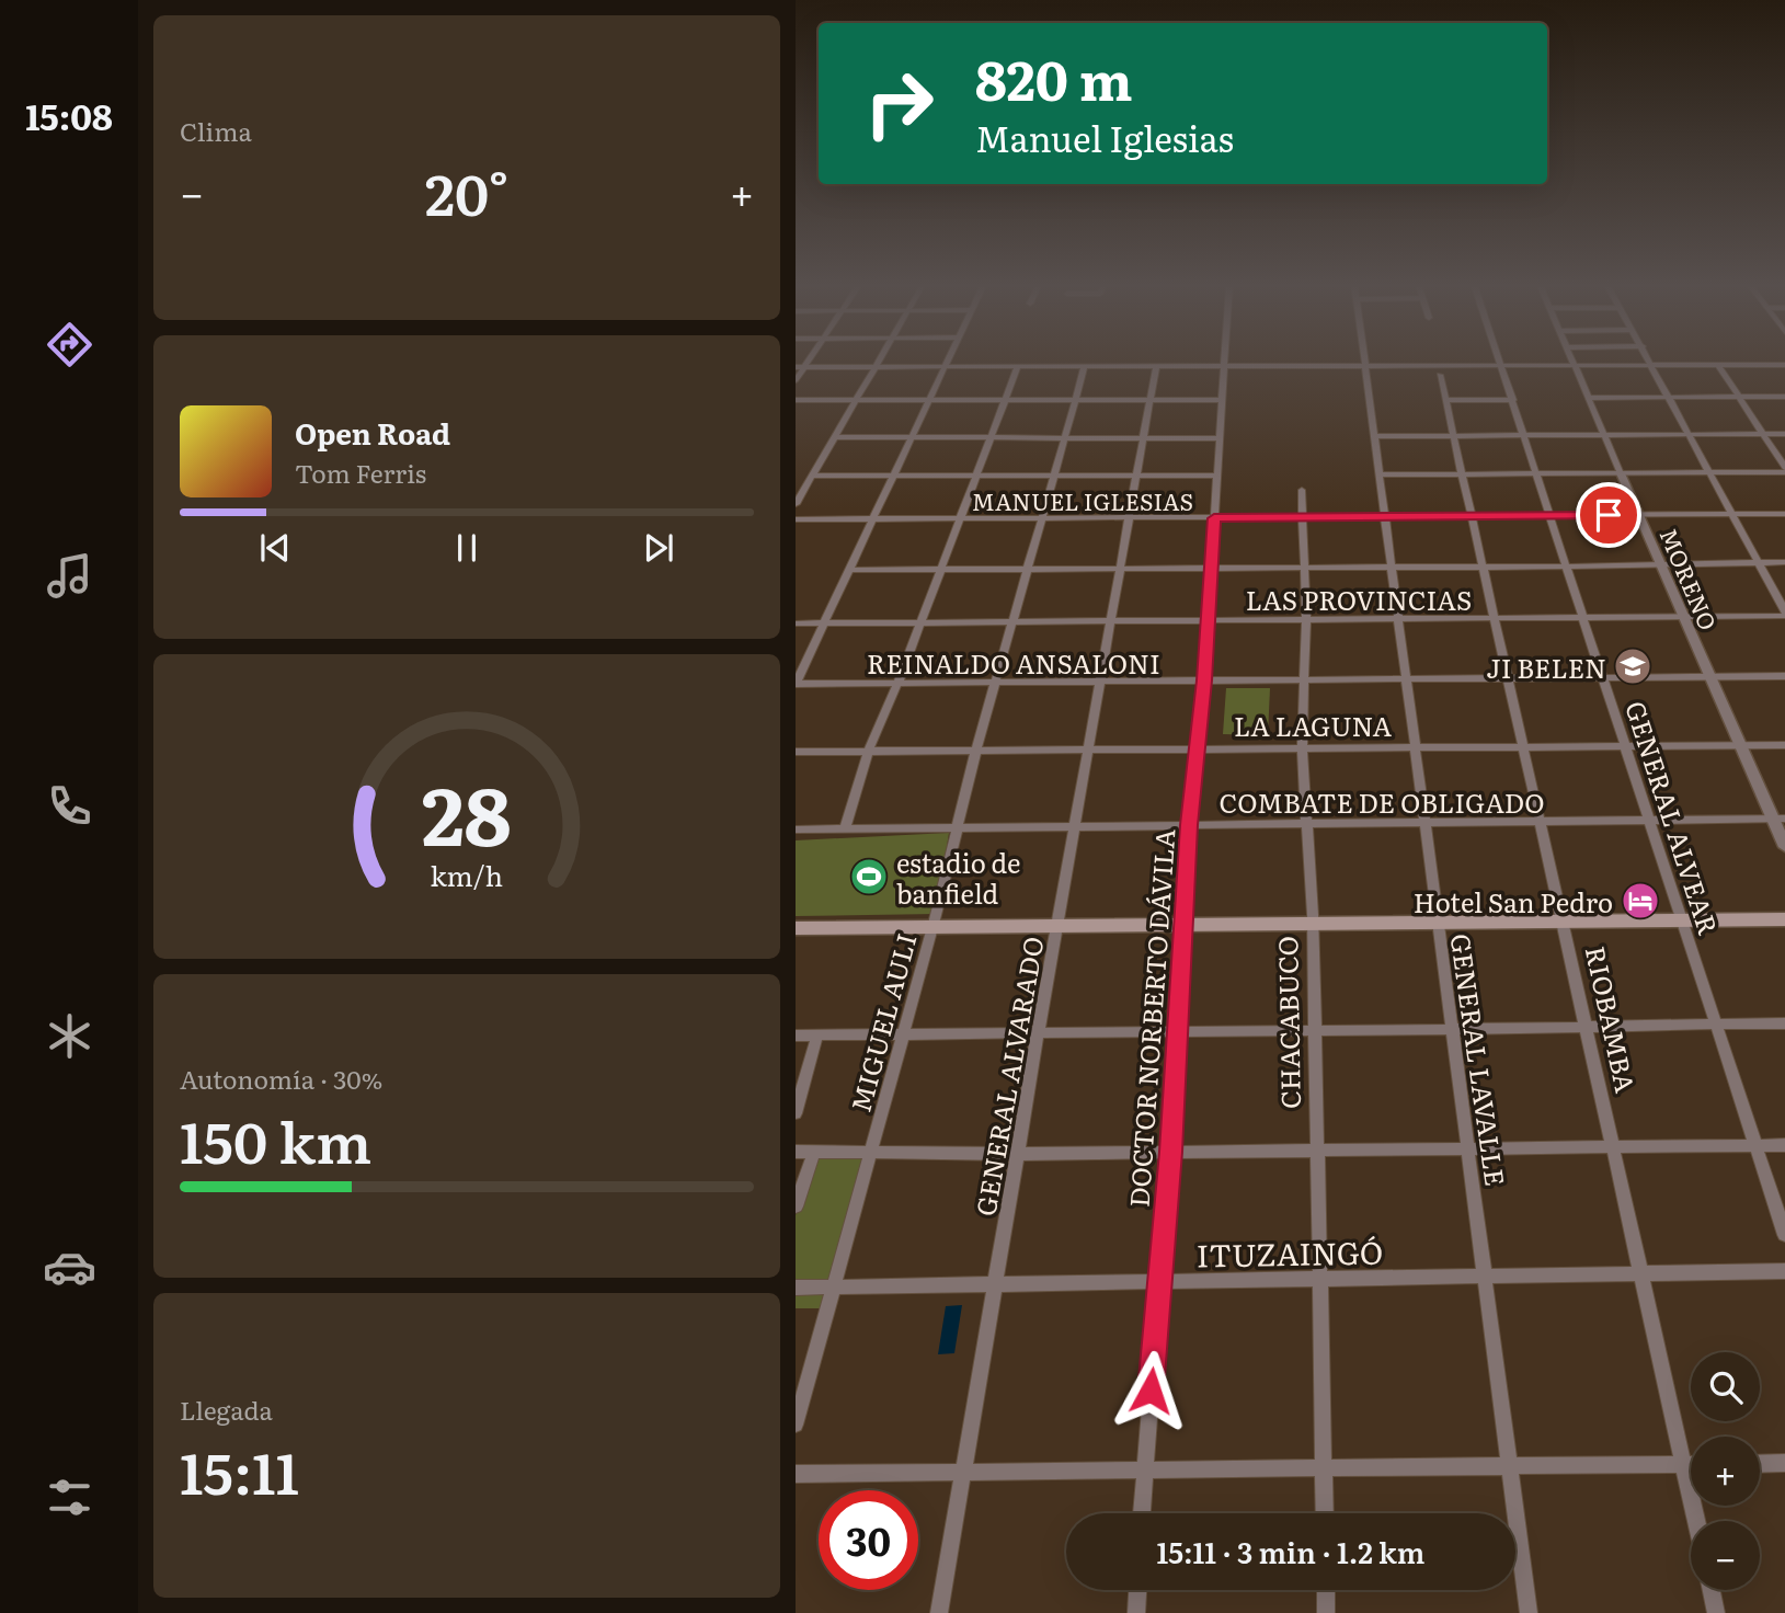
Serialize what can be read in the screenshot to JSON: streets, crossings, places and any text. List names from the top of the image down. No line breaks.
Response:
{"streets":{"street":["MANUEL IGLESIAS","MORENO","LAS PROVINCIAS","REINALDO ANSALONI","LA LAGUNA","COMBATE DE OBLIGADO","GENERAL ALVEAR","DOCTOR NORBERTO DÁVILA","RIOBAMBA","MIGUEL AULI","CHACABUCO","GENERAL LAVALLE","GENERAL ALVARADO","ITUZAINGÓ"]},"crossings":[["MANUEL IGLESIAS","MORENO"],["MANUEL IGLESIAS","GENERAL ALVEAR"],["MANUEL IGLESIAS","DOCTOR NORBERTO DÁVILA"],["MANUEL IGLESIAS","RIOBAMBA"],["MANUEL IGLESIAS","MIGUEL AULI"],["MANUEL IGLESIAS","CHACABUCO"],["MANUEL IGLESIAS","GENERAL LAVALLE"],["MANUEL IGLESIAS","GENERAL ALVARADO"],["MORENO","LAS PROVINCIAS"],["MORENO","REINALDO ANSALONI"],["MORENO","LA LAGUNA"],["MORENO","COMBATE DE OBLIGADO"],["LAS PROVINCIAS","GENERAL ALVEAR"],["LAS PROVINCIAS","DOCTOR NORBERTO DÁVILA"],["LAS PROVINCIAS","RIOBAMBA"],["LAS PROVINCIAS","MIGUEL AULI"],["LAS PROVINCIAS","CHACABUCO"],["LAS PROVINCIAS","GENERAL LAVALLE"],["LAS PROVINCIAS","GENERAL ALVARADO"],["REINALDO ANSALONI","GENERAL ALVEAR"],["REINALDO ANSALONI","DOCTOR NORBERTO DÁVILA"],["REINALDO ANSALONI","RIOBAMBA"],["REINALDO ANSALONI","MIGUEL AULI"],["REINALDO ANSALONI","CHACABUCO"],["REINALDO ANSALONI","GENERAL LAVALLE"],["REINALDO ANSALONI","GENERAL ALVARADO"],["LA LAGUNA","GENERAL ALVEAR"],["LA LAGUNA","DOCTOR NORBERTO DÁVILA"],["LA LAGUNA","RIOBAMBA"],["LA LAGUNA","MIGUEL AULI"],["LA LAGUNA","CHACABUCO"],["LA LAGUNA","GENERAL LAVALLE"],["LA LAGUNA","GENERAL ALVARADO"],["COMBATE DE OBLIGADO","GENERAL ALVEAR"],["COMBATE DE OBLIGADO","DOCTOR NORBERTO DÁVILA"],["COMBATE DE OBLIGADO","RIOBAMBA"],["COMBATE DE OBLIGADO","MIGUEL AULI"],["COMBATE DE OBLIGADO","CHACABUCO"],["COMBATE DE OBLIGADO","GENERAL LAVALLE"],["COMBATE DE OBLIGADO","GENERAL ALVARADO"],["DOCTOR NORBERTO DÁVILA","ITUZAINGÓ"],["RIOBAMBA","ITUZAINGÓ"],["MIGUEL AULI","ITUZAINGÓ"],["CHACABUCO","ITUZAINGÓ"],["GENERAL LAVALLE","ITUZAINGÓ"],["GENERAL ALVARADO","ITUZAINGÓ"]],"places":{"school or university":["JI BELEN"],"sports":["estadio de banfield"],"hotel":["Hotel San Pedro"]},"page":{"tabs":"15:08","tile":["Clima",["Autonomía · 30%","150 km"],["Llegada","15:11"]],"turn":["820 m","Manuel Iglesias"],"heat":["−","20°","+"],"song":["Open Road","Tom Ferris"],"map_buttons":["+","−"],"limit":"30","trip":"15:11 · 3 min · 1.2 km","gauge":["28","km/h"]}}
